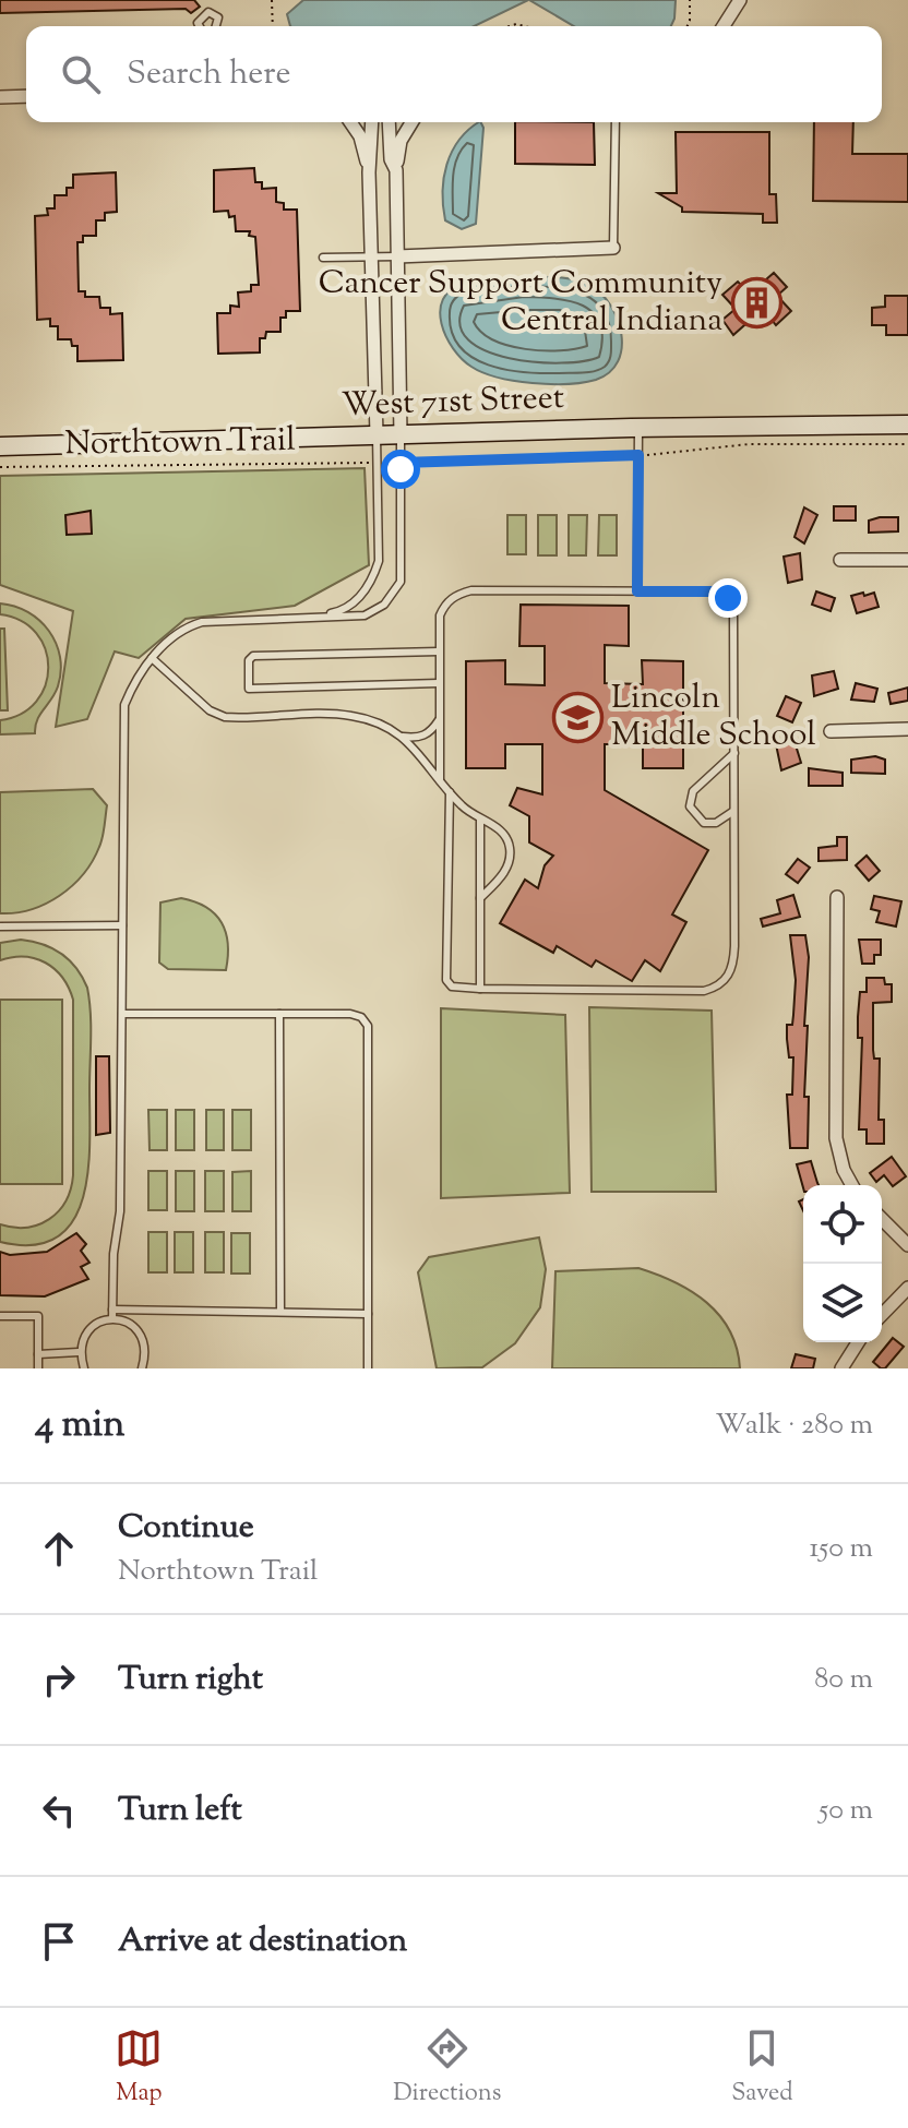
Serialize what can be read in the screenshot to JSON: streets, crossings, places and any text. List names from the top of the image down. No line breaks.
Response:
{"streets":{"main road":["West 71st Street"],"path":["Northtown Trail"]},"places":{"building":["Cancer Support Community Central Indiana"],"school or university":["Lincoln Middle School"]},"page":{"search":"Search here","heading":["4 min","Walk · 280 m"],"list":[["Continue","Northtown Trail","150 m"],["Turn right","80 m"],["Turn left","50 m"],"Arrive at destination"],"nav":["Map","Directions","Saved"]}}
